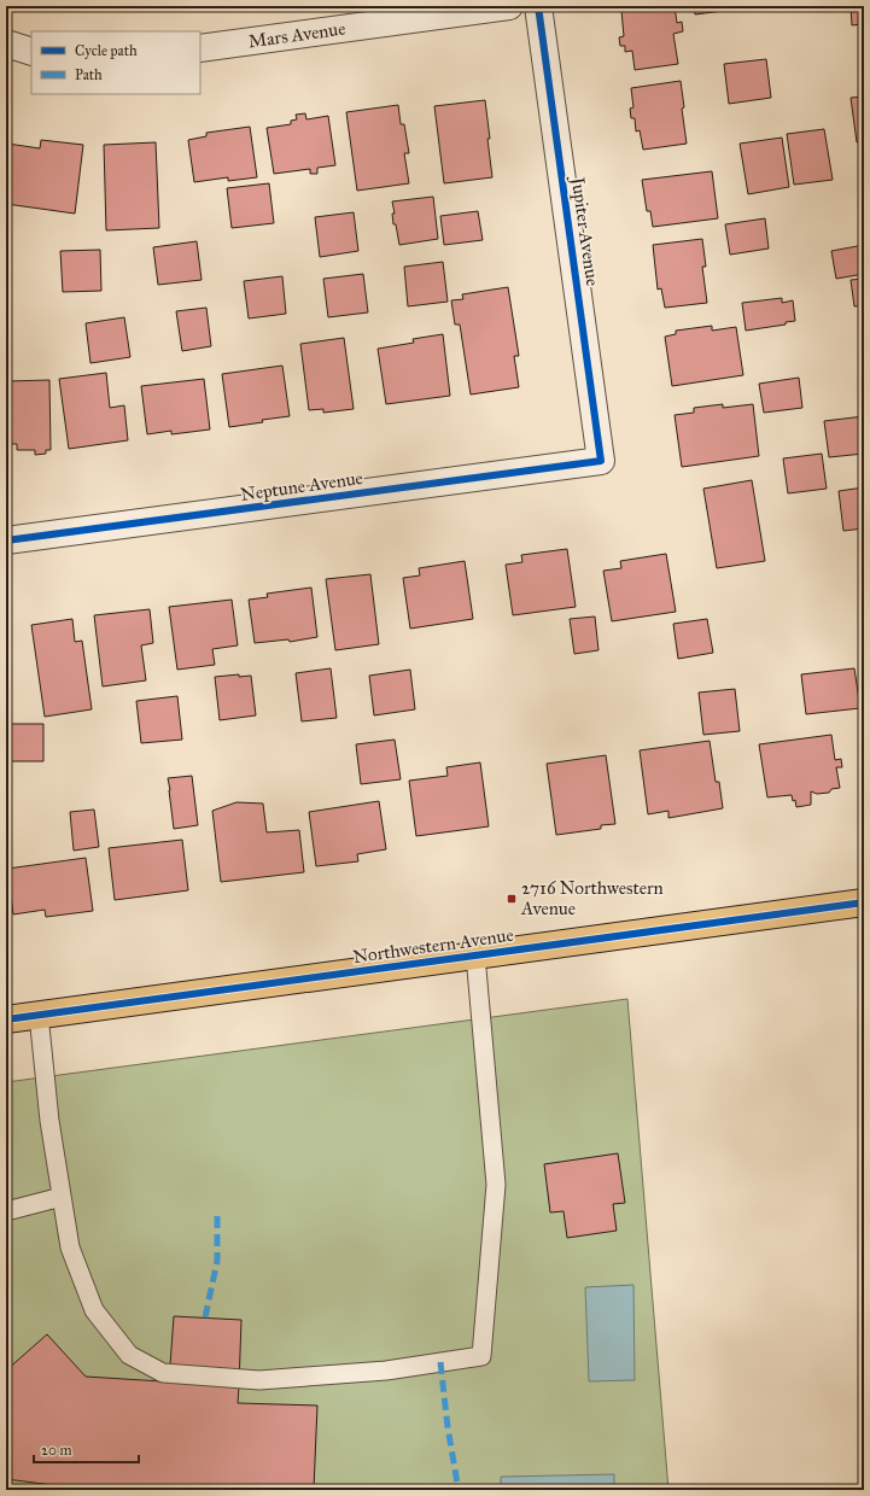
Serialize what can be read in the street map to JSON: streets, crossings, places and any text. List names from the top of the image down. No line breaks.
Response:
{"streets":{"main road":["Northwestern Avenue"],"street":["Mars Avenue","Jupiter Avenue","Neptune Avenue"]},"crossings":[["Jupiter Avenue","Neptune Avenue"]],"places":{"transit":["2716 Northwestern Avenue"]},"legend":["Cycle path","Path"],"scale_bar":"20 m"}
